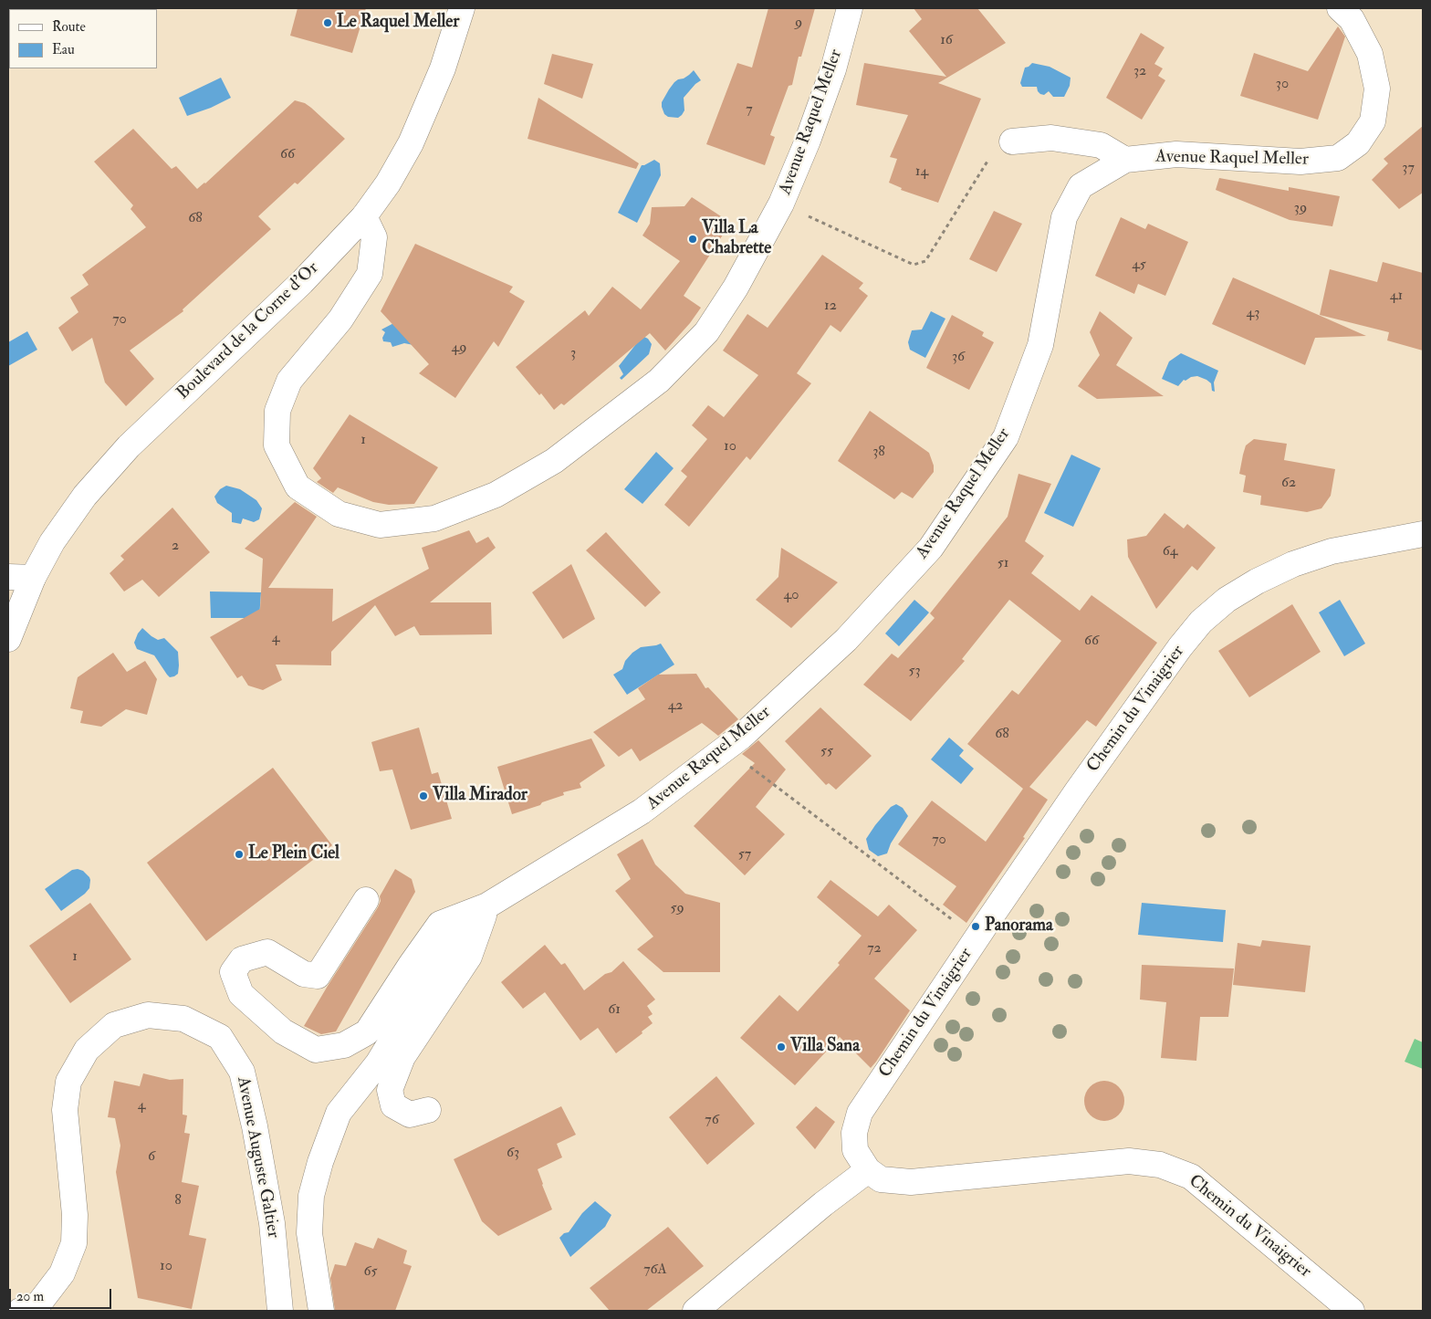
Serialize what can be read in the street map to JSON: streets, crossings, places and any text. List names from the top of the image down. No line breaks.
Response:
{"streets":{"street":["Avenue Raquel Meller","Boulevard de la Corne d'Or","Chemin du Vinaigrier","Avenue Auguste Galtier"]},"crossings":[["Avenue Raquel Meller","Boulevard de la Corne d'Or"]],"places":["Le Raquel Meller","Villa La Chabrette","Villa Mirador","Le Plein Ciel","Panorama","Villa Sana"],"house_numbers":["9","16","32","30","7","66","37","14","39","68","45","41","12","43","70","49","3","36","1","10","38","62","2","64","51","40","4","66","53","42","68","55","70","57","59","72","1","61","4","76","63","6","8","10","76A","65"],"legend":["Route","Eau"],"scale_bar":"20 m"}
